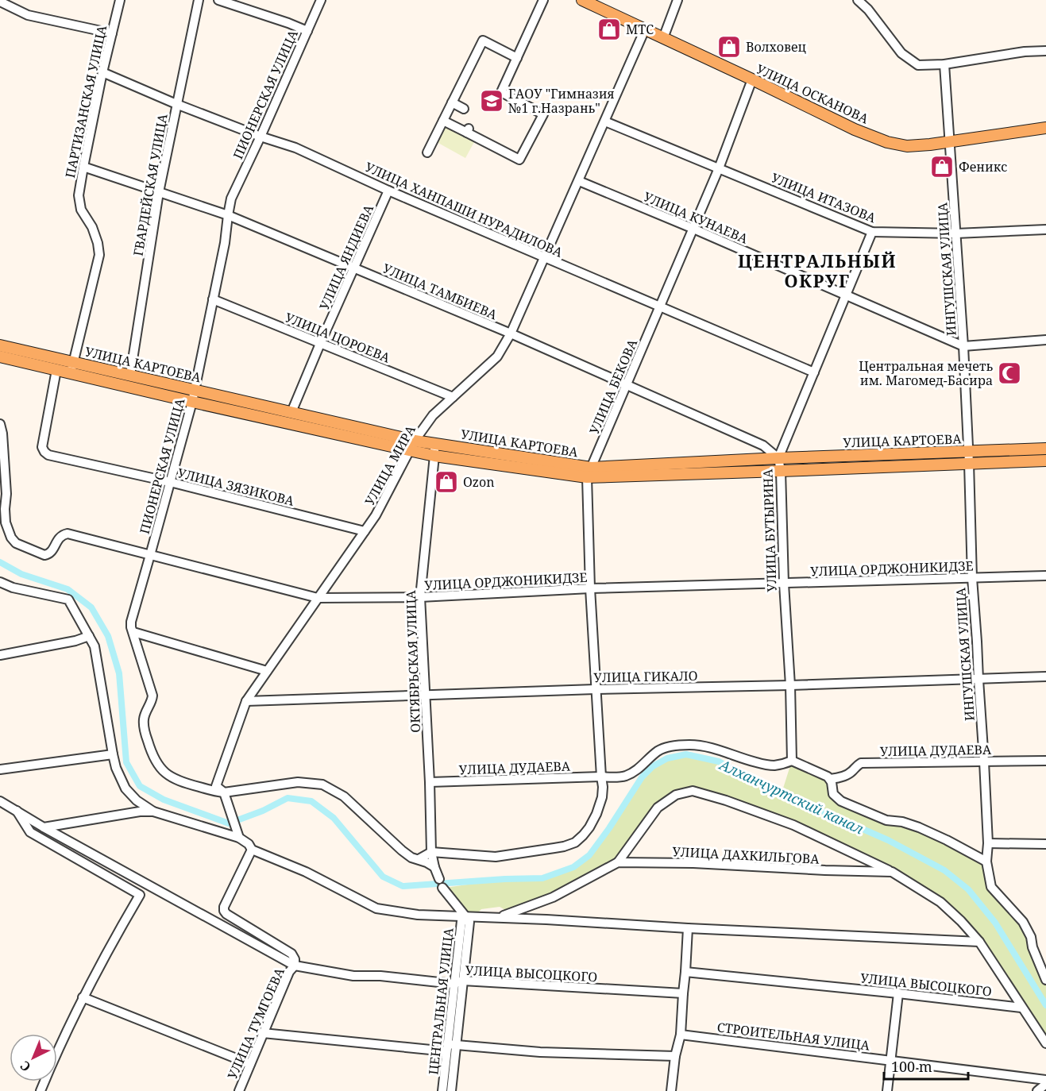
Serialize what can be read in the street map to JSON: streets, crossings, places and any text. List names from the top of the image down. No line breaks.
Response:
{"streets":{"main road":["УЛИЦА ОСКАНОВА","УЛИЦА КАРТОЕВА"],"street":["ПИОНЕРСКАЯ УЛИЦА","ПАРТИЗАНСКАЯ УЛИЦА","ГВАРДЕЙСКАЯ УЛИЦА","УЛИЦА ИТАЗОВА","УЛИЦА ХАНПАШИ НУРАДИЛОВА","УЛИЦА КУНАЕВА","УЛИЦА ЯНДИЕВА","ИНГУШСКАЯ УЛИЦА","УЛИЦА ТАМБИЕВА","УЛИЦА ЦОРОЕВА","УЛИЦА БЕКОВА","УЛИЦА МИРА","УЛИЦА ЗЯЗИКОВА","УЛИЦА БУТЫРИНА","УЛИЦА ОРДЖОНИКИДЗЕ","ОКТЯБРЬСКАЯ УЛИЦА","УЛИЦА ГИКАЛО","УЛИЦА ДУДАЕВА","УЛИЦА ДАХКИЛЬГОВА","УЛИЦА ВЫСОЦКОГО","ЦЕНТРАЛЬНАЯ УЛИЦА","УЛИЦА ТУМГОЕВА","СТРОИТЕЛЬНАЯ УЛИЦА"]},"crossings":[["УЛИЦА ОСКАНОВА","ИНГУШСКАЯ УЛИЦА"],["УЛИЦА ОСКАНОВА","УЛИЦА БЕКОВА"],["УЛИЦА ОСКАНОВА","УЛИЦА МИРА"],["ПИОНЕРСКАЯ УЛИЦА","УЛИЦА ХАНПАШИ НУРАДИЛОВА"],["ПИОНЕРСКАЯ УЛИЦА","УЛИЦА ТАМБИЕВА"],["ПИОНЕРСКАЯ УЛИЦА","УЛИЦА ЦОРОЕВА"],["ПИОНЕРСКАЯ УЛИЦА","УЛИЦА КАРТОЕВА"],["ПИОНЕРСКАЯ УЛИЦА","УЛИЦА МИРА"],["ПИОНЕРСКАЯ УЛИЦА","УЛИЦА ЗЯЗИКОВА"],["ПИОНЕРСКАЯ УЛИЦА","УЛИЦА ОРДЖОНИКИДЗЕ"],["ПАРТИЗАНСКАЯ УЛИЦА","УЛИЦА ХАНПАШИ НУРАДИЛОВА"],["ПАРТИЗАНСКАЯ УЛИЦА","УЛИЦА ТАМБИЕВА"],["ПАРТИЗАНСКАЯ УЛИЦА","УЛИЦА КАРТОЕВА"],["ГВАРДЕЙСКАЯ УЛИЦА","УЛИЦА ХАНПАШИ НУРАДИЛОВА"],["ГВАРДЕЙСКАЯ УЛИЦА","УЛИЦА ТАМБИЕВА"],["ГВАРДЕЙСКАЯ УЛИЦА","УЛИЦА КАРТОЕВА"],["УЛИЦА ИТАЗОВА","ИНГУШСКАЯ УЛИЦА"],["УЛИЦА ИТАЗОВА","УЛИЦА БЕКОВА"],["УЛИЦА ИТАЗОВА","УЛИЦА МИРА"],["УЛИЦА ИТАЗОВА","УЛИЦА БУТЫРИНА"],["УЛИЦА ХАНПАШИ НУРАДИЛОВА","УЛИЦА ЯНДИЕВА"],["УЛИЦА ХАНПАШИ НУРАДИЛОВА","УЛИЦА БЕКОВА"],["УЛИЦА ХАНПАШИ НУРАДИЛОВА","УЛИЦА МИРА"],["УЛИЦА ХАНПАШИ НУРАДИЛОВА","УЛИЦА БУТЫРИНА"],["УЛИЦА КУНАЕВА","ИНГУШСКАЯ УЛИЦА"],["УЛИЦА КУНАЕВА","УЛИЦА БЕКОВА"],["УЛИЦА КУНАЕВА","УЛИЦА МИРА"],["УЛИЦА КУНАЕВА","УЛИЦА БУТЫРИНА"],["УЛИЦА ЯНДИЕВА","УЛИЦА ТАМБИЕВА"],["УЛИЦА ЯНДИЕВА","УЛИЦА ЦОРОЕВА"],["УЛИЦА ЯНДИЕВА","УЛИЦА КАРТОЕВА"],["ИНГУШСКАЯ УЛИЦА","УЛИЦА КАРТОЕВА"],["ИНГУШСКАЯ УЛИЦА","УЛИЦА ОРДЖОНИКИДЗЕ"],["ИНГУШСКАЯ УЛИЦА","УЛИЦА ГИКАЛО"],["ИНГУШСКАЯ УЛИЦА","УЛИЦА ДУДАЕВА"],["УЛИЦА ТАМБИЕВА","УЛИЦА КАРТОЕВА"],["УЛИЦА ТАМБИЕВА","УЛИЦА БЕКОВА"],["УЛИЦА ТАМБИЕВА","УЛИЦА МИРА"],["УЛИЦА ТАМБИЕВА","УЛИЦА БУТЫРИНА"],["УЛИЦА ЦОРОЕВА","УЛИЦА МИРА"],["УЛИЦА КАРТОЕВА","УЛИЦА БЕКОВА"],["УЛИЦА КАРТОЕВА","УЛИЦА МИРА"],["УЛИЦА КАРТОЕВА","УЛИЦА ЗЯЗИКОВА"],["УЛИЦА КАРТОЕВА","УЛИЦА БУТЫРИНА"],["УЛИЦА КАРТОЕВА","ОКТЯБРЬСКАЯ УЛИЦА"],["УЛИЦА БЕКОВА","УЛИЦА ОРДЖОНИКИДЗЕ"],["УЛИЦА БЕКОВА","ОКТЯБРЬСКАЯ УЛИЦА"],["УЛИЦА БЕКОВА","УЛИЦА ГИКАЛО"],["УЛИЦА БЕКОВА","УЛИЦА ДУДАЕВА"],["УЛИЦА МИРА","УЛИЦА ЗЯЗИКОВА"],["УЛИЦА МИРА","УЛИЦА ОРДЖОНИКИДЗЕ"],["УЛИЦА МИРА","УЛИЦА ГИКАЛО"],["УЛИЦА БУТЫРИНА","УЛИЦА ОРДЖОНИКИДЗЕ"],["УЛИЦА БУТЫРИНА","УЛИЦА ГИКАЛО"],["УЛИЦА БУТЫРИНА","УЛИЦА ДУДАЕВА"],["УЛИЦА ОРДЖОНИКИДЗЕ","ОКТЯБРЬСКАЯ УЛИЦА"],["ОКТЯБРЬСКАЯ УЛИЦА","УЛИЦА ГИКАЛО"],["ОКТЯБРЬСКАЯ УЛИЦА","УЛИЦА ДУДАЕВА"],["УЛИЦА ВЫСОЦКОГО","ЦЕНТРАЛЬНАЯ УЛИЦА"],["УЛИЦА ВЫСОЦКОГО","УЛИЦА ТУМГОЕВА"]],"districts":["ЦЕНТРАЛЬНЫЙ ОКРУГ"],"water":["Алханчуртский канал"],"places":{"shop":["МТС","Волховец","Феникс","Ozon"],"school or university":["ГАОУ \"Гимназия №1 г.Назрань\""],"mosque":["Центральная мечеть им. Магомед-Басира"]},"scale_bar":"100 m","north":"bottom left"}
